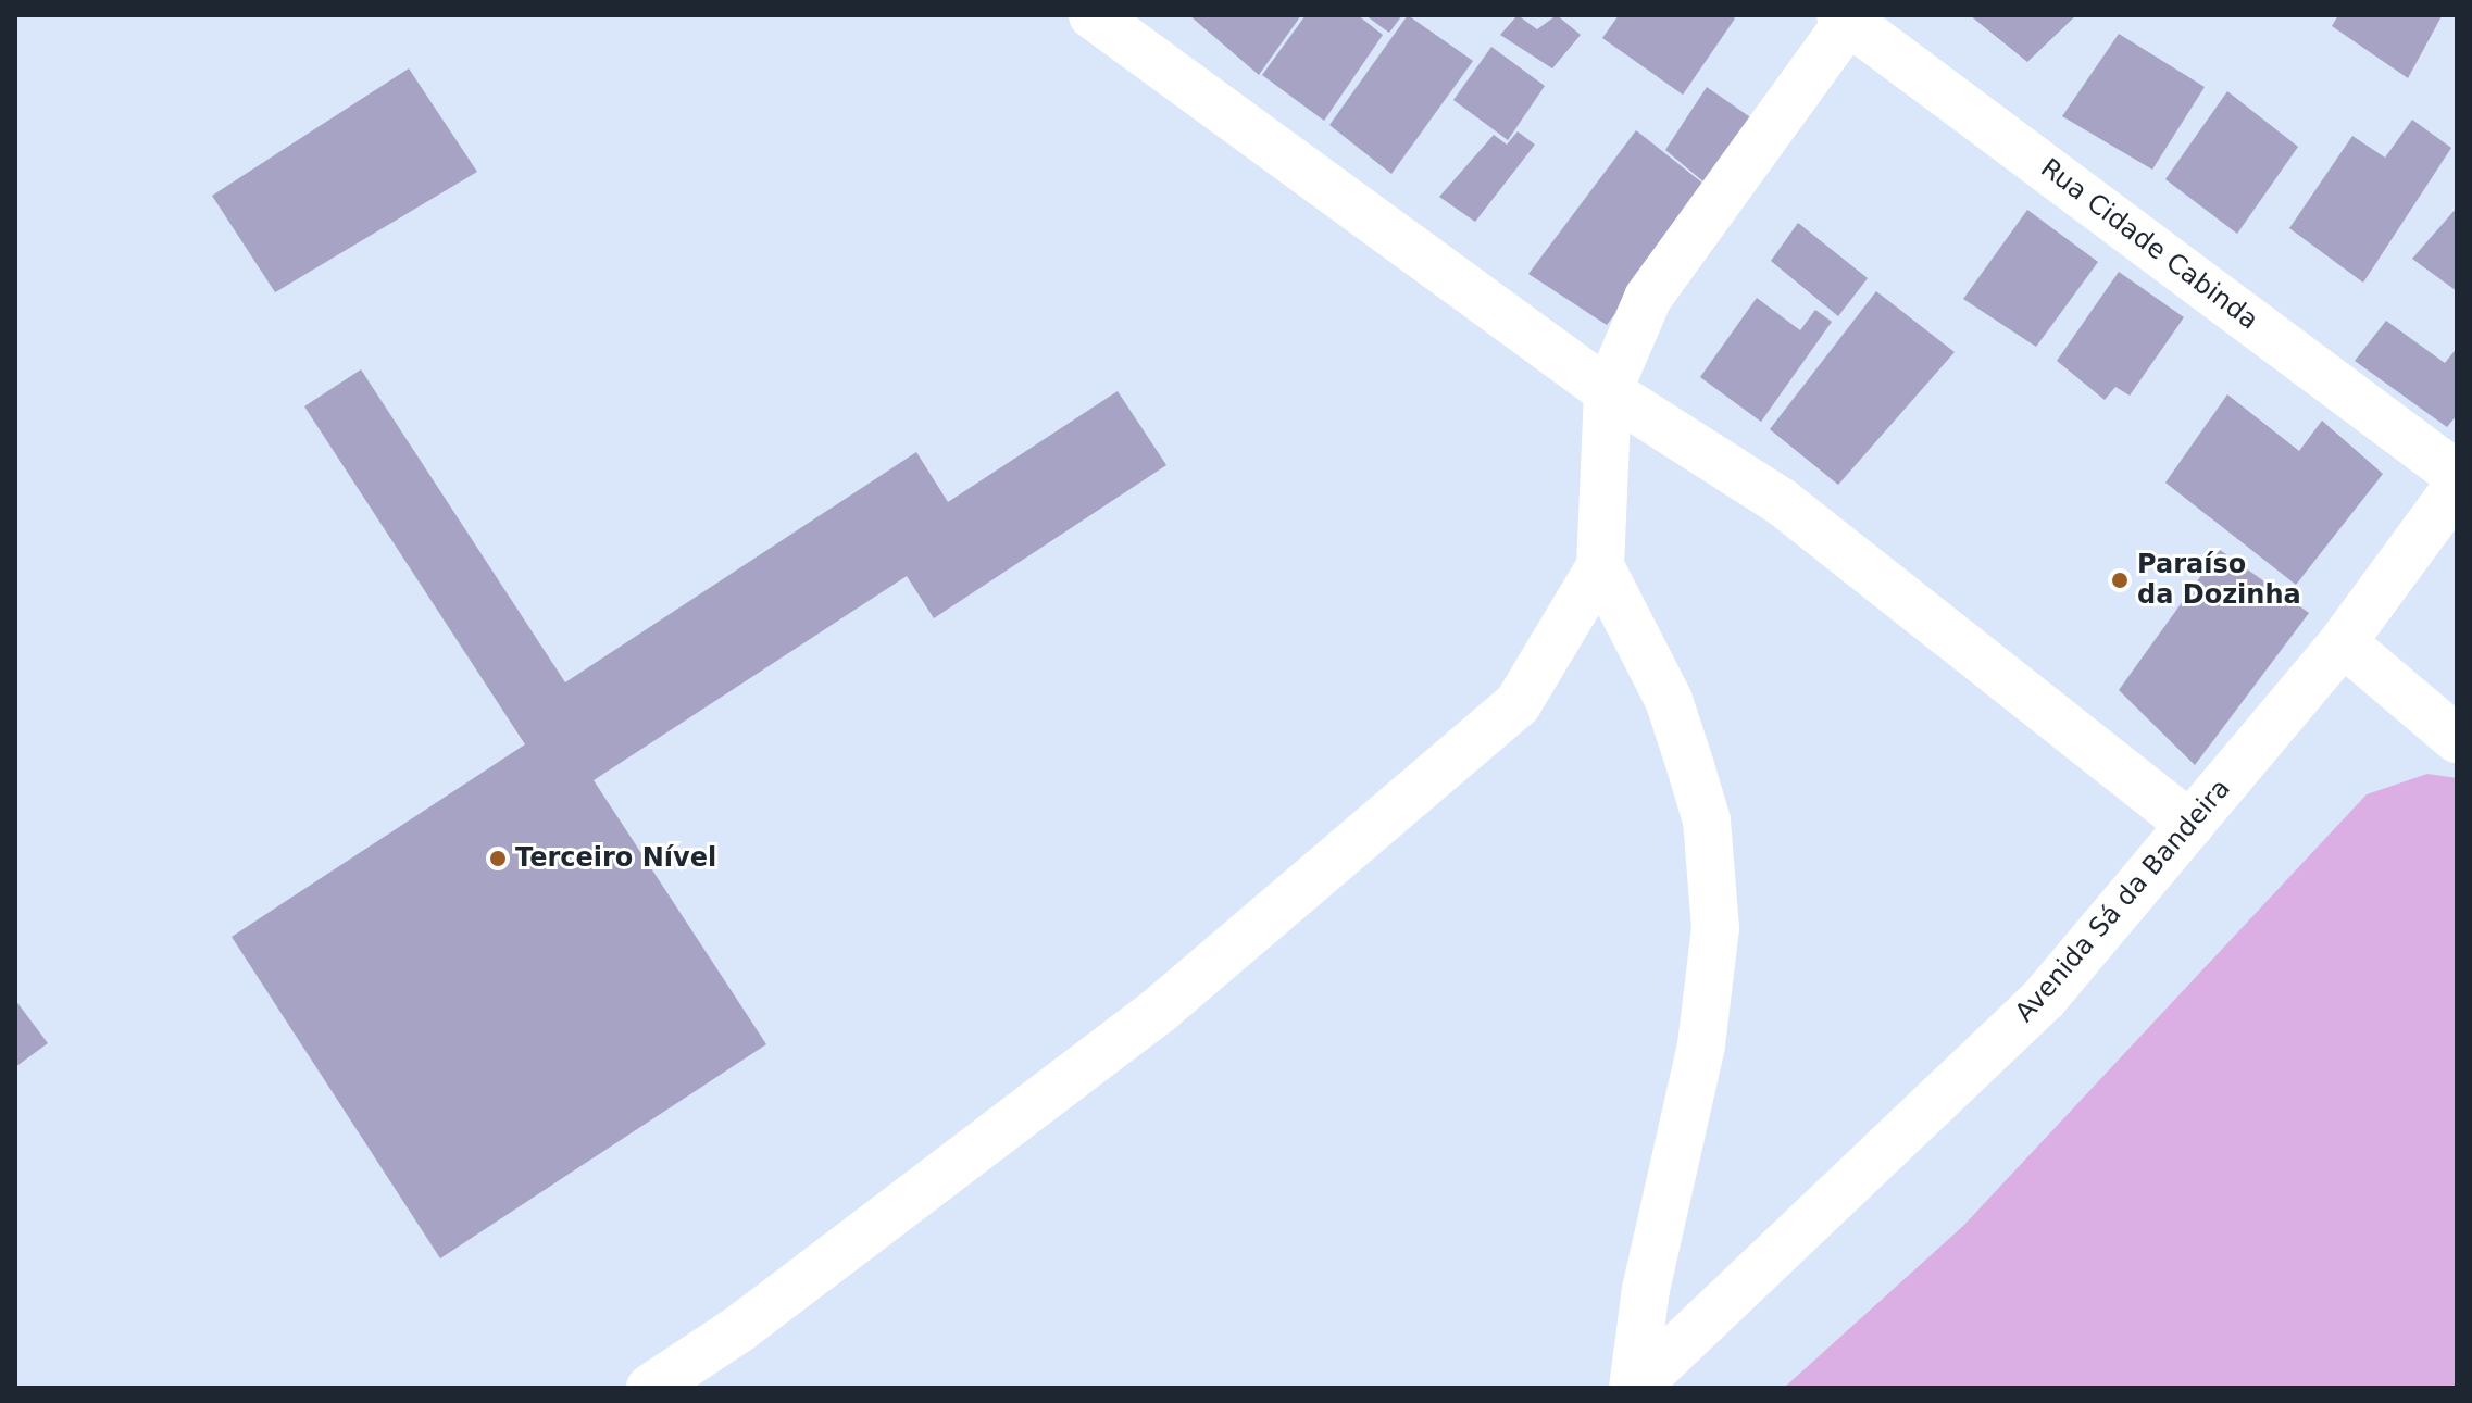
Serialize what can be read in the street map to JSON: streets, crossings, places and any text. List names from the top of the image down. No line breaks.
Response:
{"streets":{"street":["Rua Cidade Cabinda","Avenida Sá da Bandeira"]},"places":["Paraíso da Dozinha","Terceiro Nível"]}
